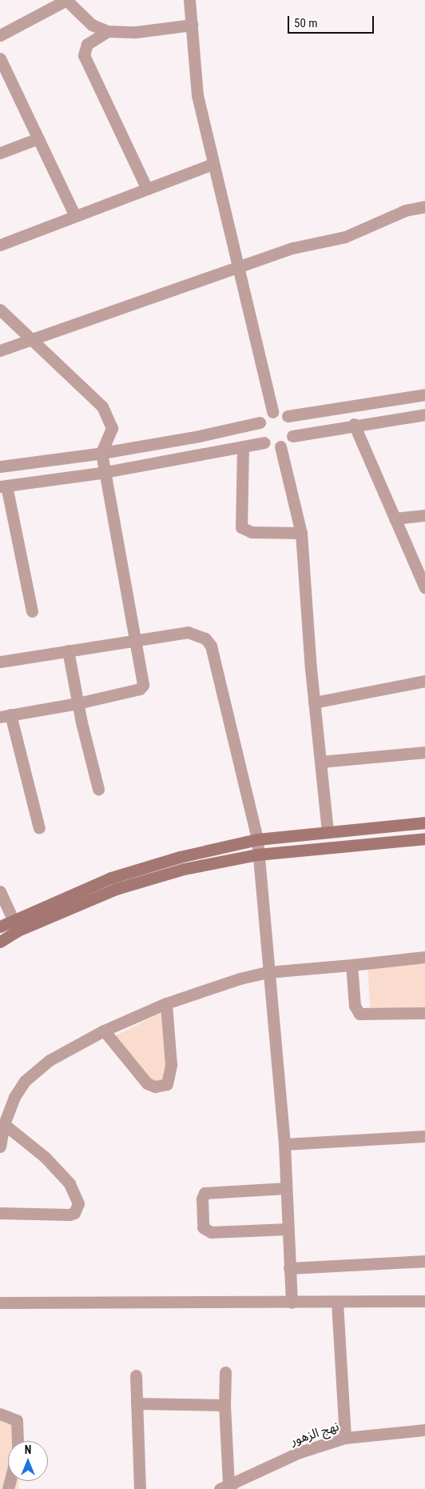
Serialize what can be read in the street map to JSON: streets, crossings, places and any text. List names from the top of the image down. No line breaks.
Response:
{"streets":{"street":["نهج الزهور"]},"scale_bar":"50 m","north":"top"}
